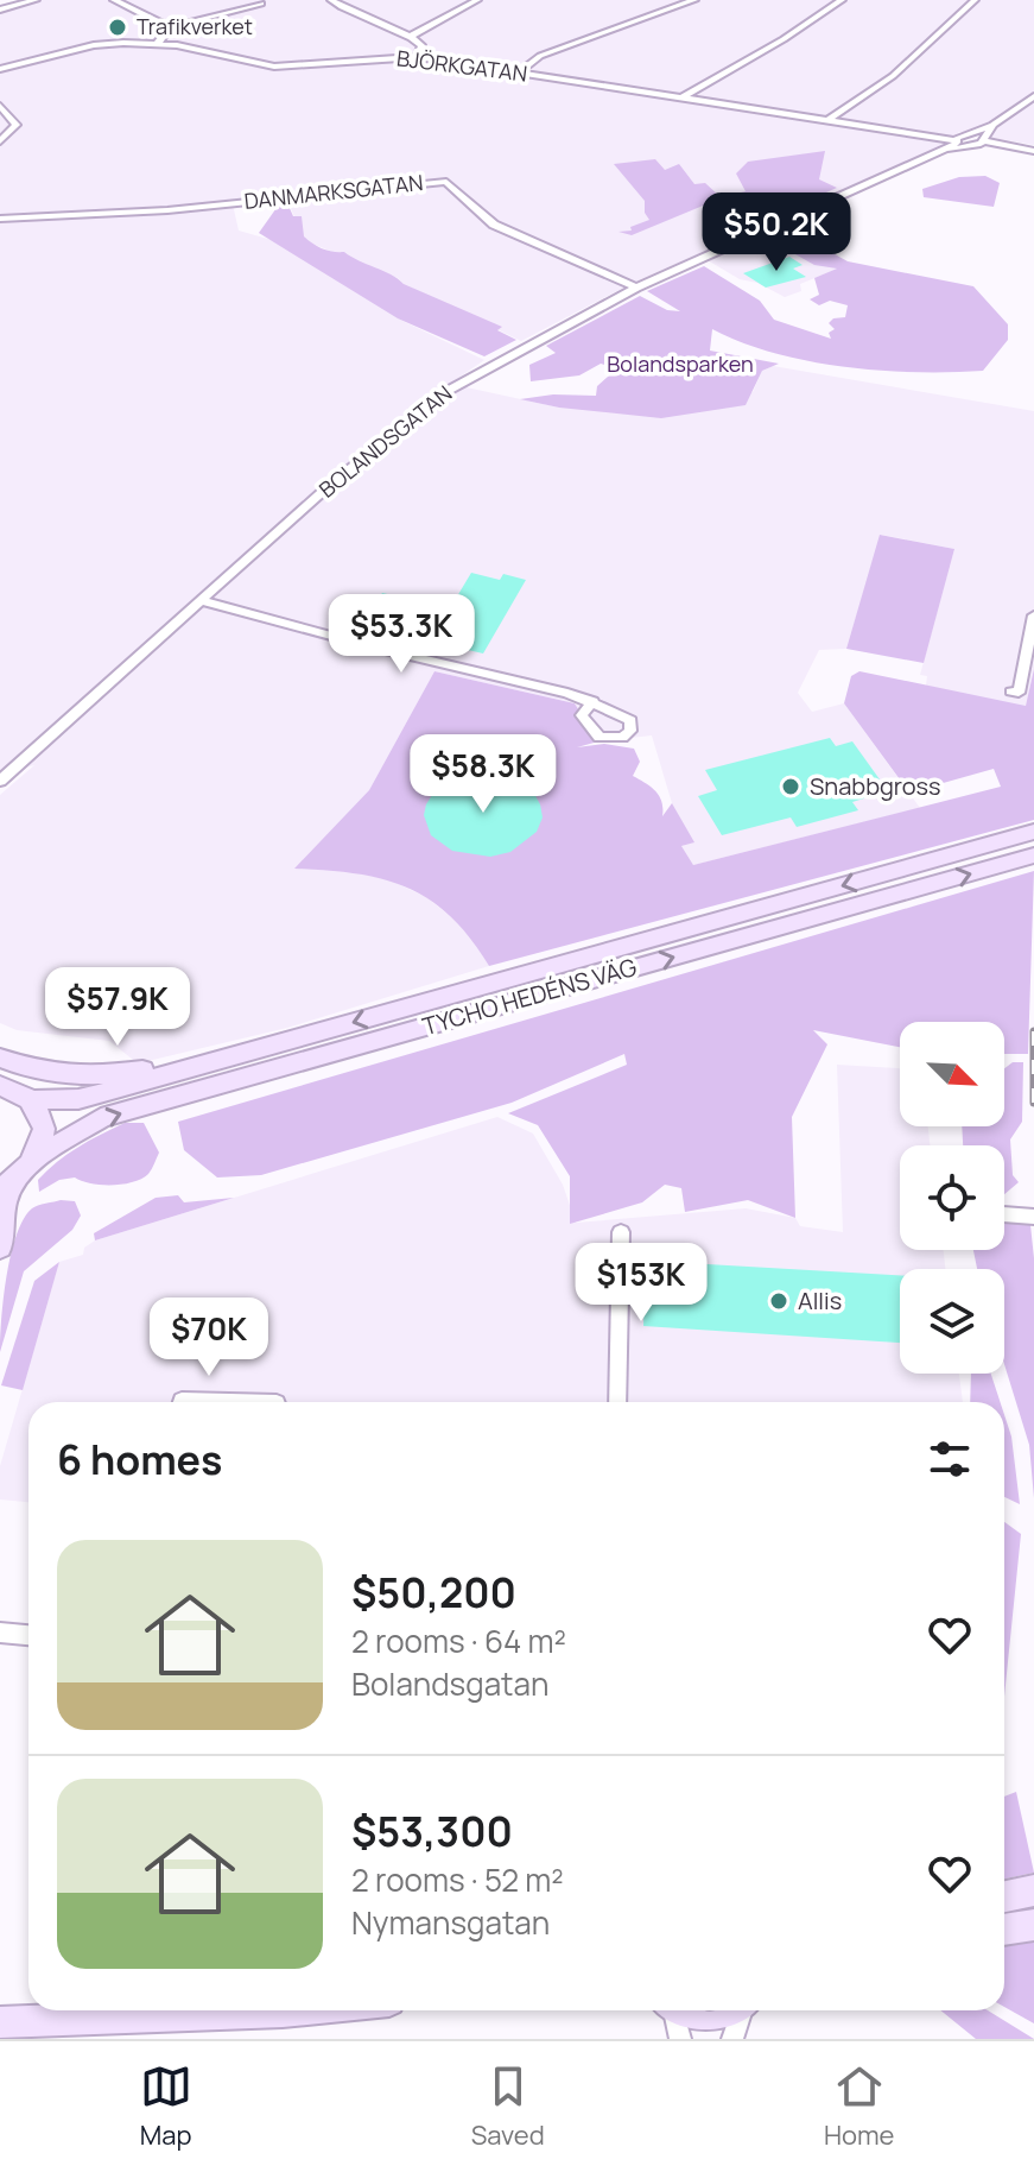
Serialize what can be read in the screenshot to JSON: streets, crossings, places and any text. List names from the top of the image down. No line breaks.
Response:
{"streets":{"main road":["TYCHO HEDÉNS VÄG"],"street":["BJÖRKGATAN","DANMARKSGATAN","BOLANDSGATAN"]},"crossings":[["BJÖRKGATAN","BOLANDSGATAN"],["DANMARKSGATAN","BOLANDSGATAN"]],"parks":["Bolandsparken"],"places":["Trafikverket","Snabbgross","Allis"],"north":"bottom right","page":{"price":["$50.2K","$53.3K","$58.3K","$57.9K","$153K","$70K"],"heading":"6 homes","list":[{"name":"$50,200","note":"2 rooms · 64 m² · Bolandsgatan"},{"name":"$53,300","note":"2 rooms · 52 m² · Nymansgatan"}],"tabs":["Map","Saved","Home"]}}
